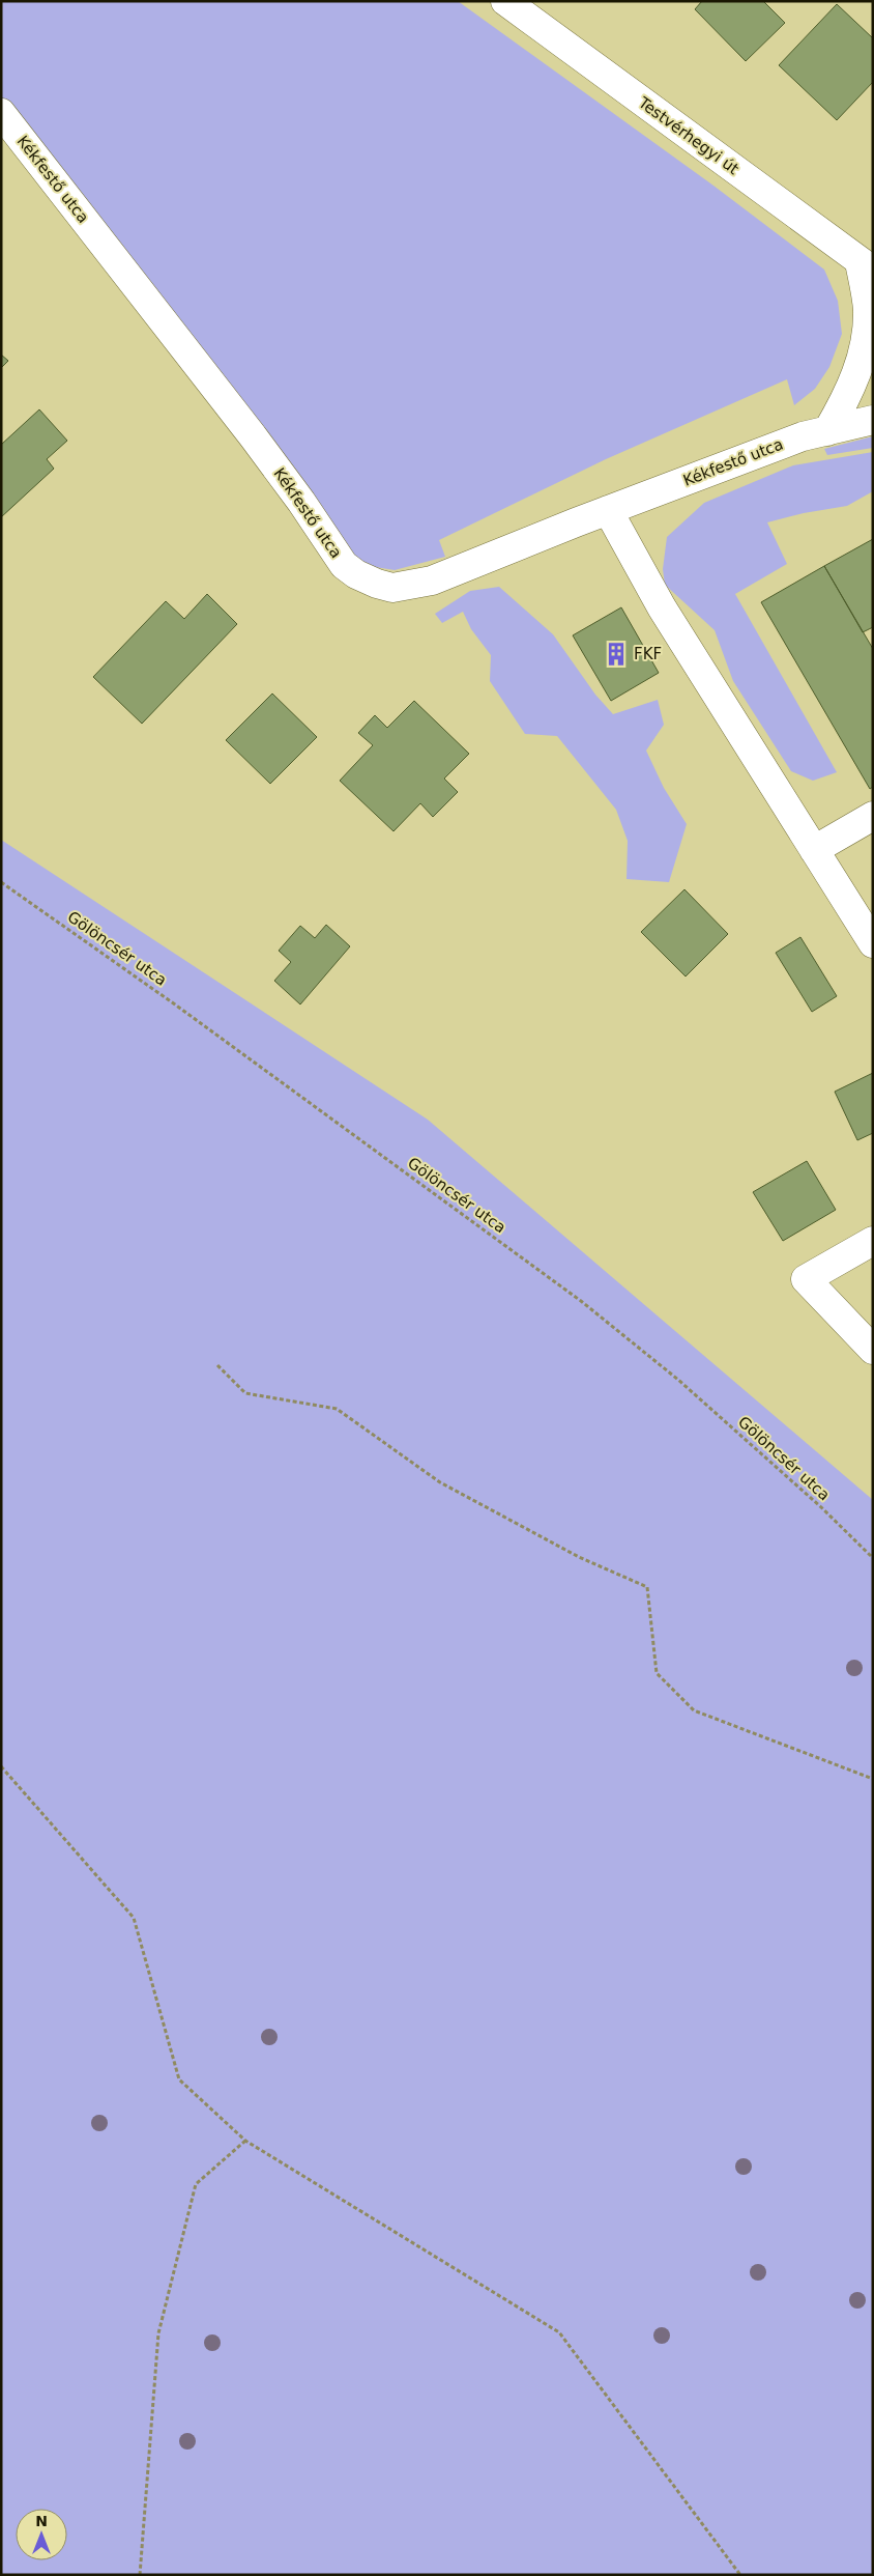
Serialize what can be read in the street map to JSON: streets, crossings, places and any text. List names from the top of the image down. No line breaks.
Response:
{"streets":{"street":["Testvérhegyi út","Kékfestő utca"],"path":["Gölöncsér utca"]},"places":{"building":["FKF"]},"north":"top"}
